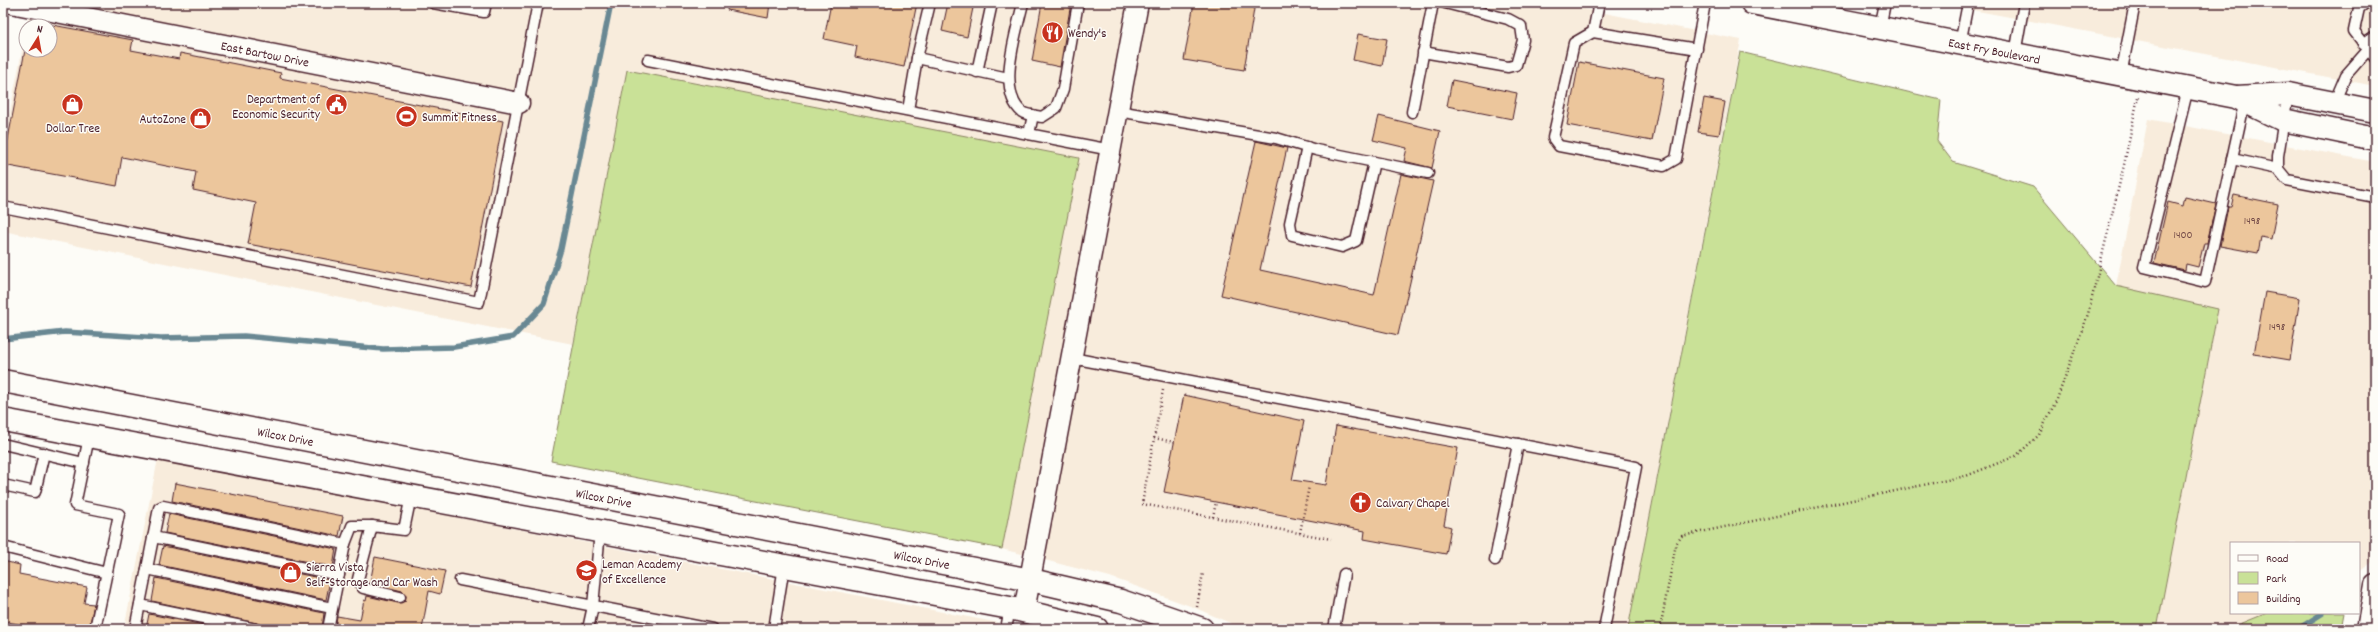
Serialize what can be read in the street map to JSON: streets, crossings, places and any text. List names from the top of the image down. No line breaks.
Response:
{"streets":{"street":["East Fry Boulevard","East Bartow Drive","Wilcox Drive"]},"places":{"restaurant":["Wendy's"],"shop":["Dollar Tree","AutoZone","Sierra Vista Self-Storage and Car Wash"],"public building":["Department of Economic Security"],"sports":["Summit Fitness"],"church":["Calvary Chapel"],"school or university":["Leman Academy of Excellence"]},"house_numbers":["1498","1400","1498"],"legend":["Road","Park","Building"],"north":"top"}
